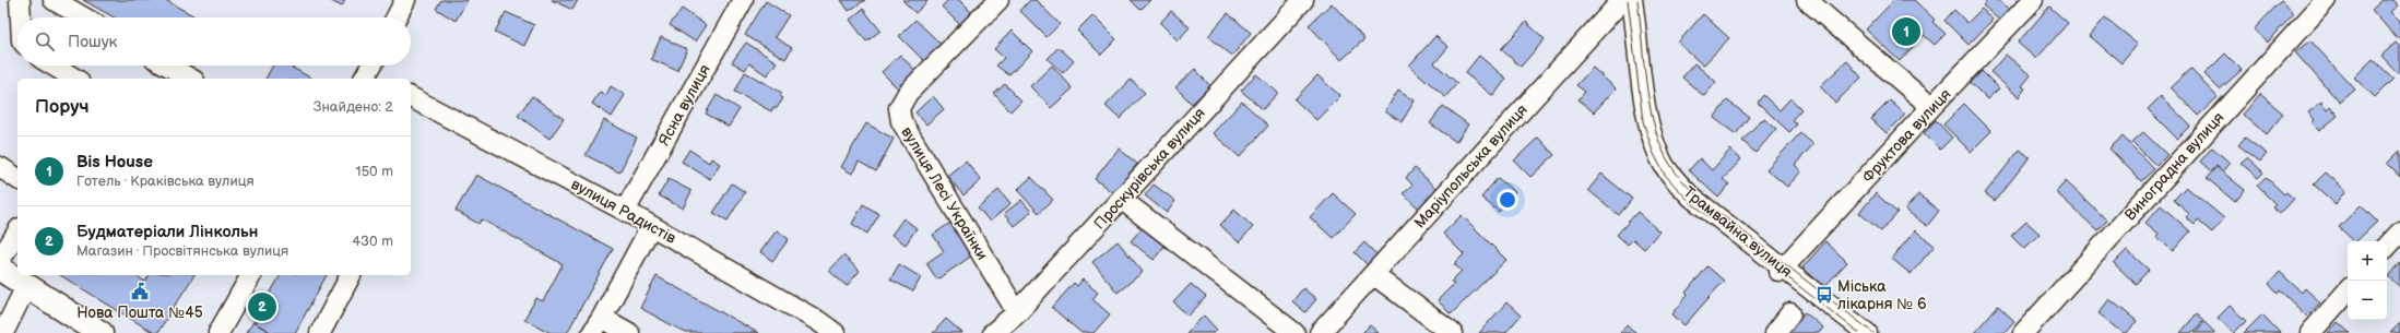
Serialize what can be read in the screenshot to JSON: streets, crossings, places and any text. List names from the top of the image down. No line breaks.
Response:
{"streets":{"street":["Ясна вулиця","Фруктова вулиця","Маріупольська вулиця","Виноградна вулиця","Проскурівська вулиця","вулиця Лесі Українки","вулиця Радистів","Трамвайна вулиця"]},"crossings":[["Ясна вулиця","вулиця Радистів"],["Фруктова вулиця","Трамвайна вулиця"],["Проскурівська вулиця","вулиця Лесі Українки"]],"places":{"public building":["Нова Пошта №45"],"bus stop":["Міська лікарня № 6"]},"page":{"pins":["1","2"],"search":"Пошук","heading":["Поруч","Знайдено: 2"],"list":[{"mark":"1","name":"Bis House","note":"Готель · Краківська вулиця","value":"150 m"},{"mark":"2","name":"Будматеріали Лінкольн","note":"Магазин · Просвітянська вулиця","value":"430 m"}],"map_buttons":["+","−"]}}
